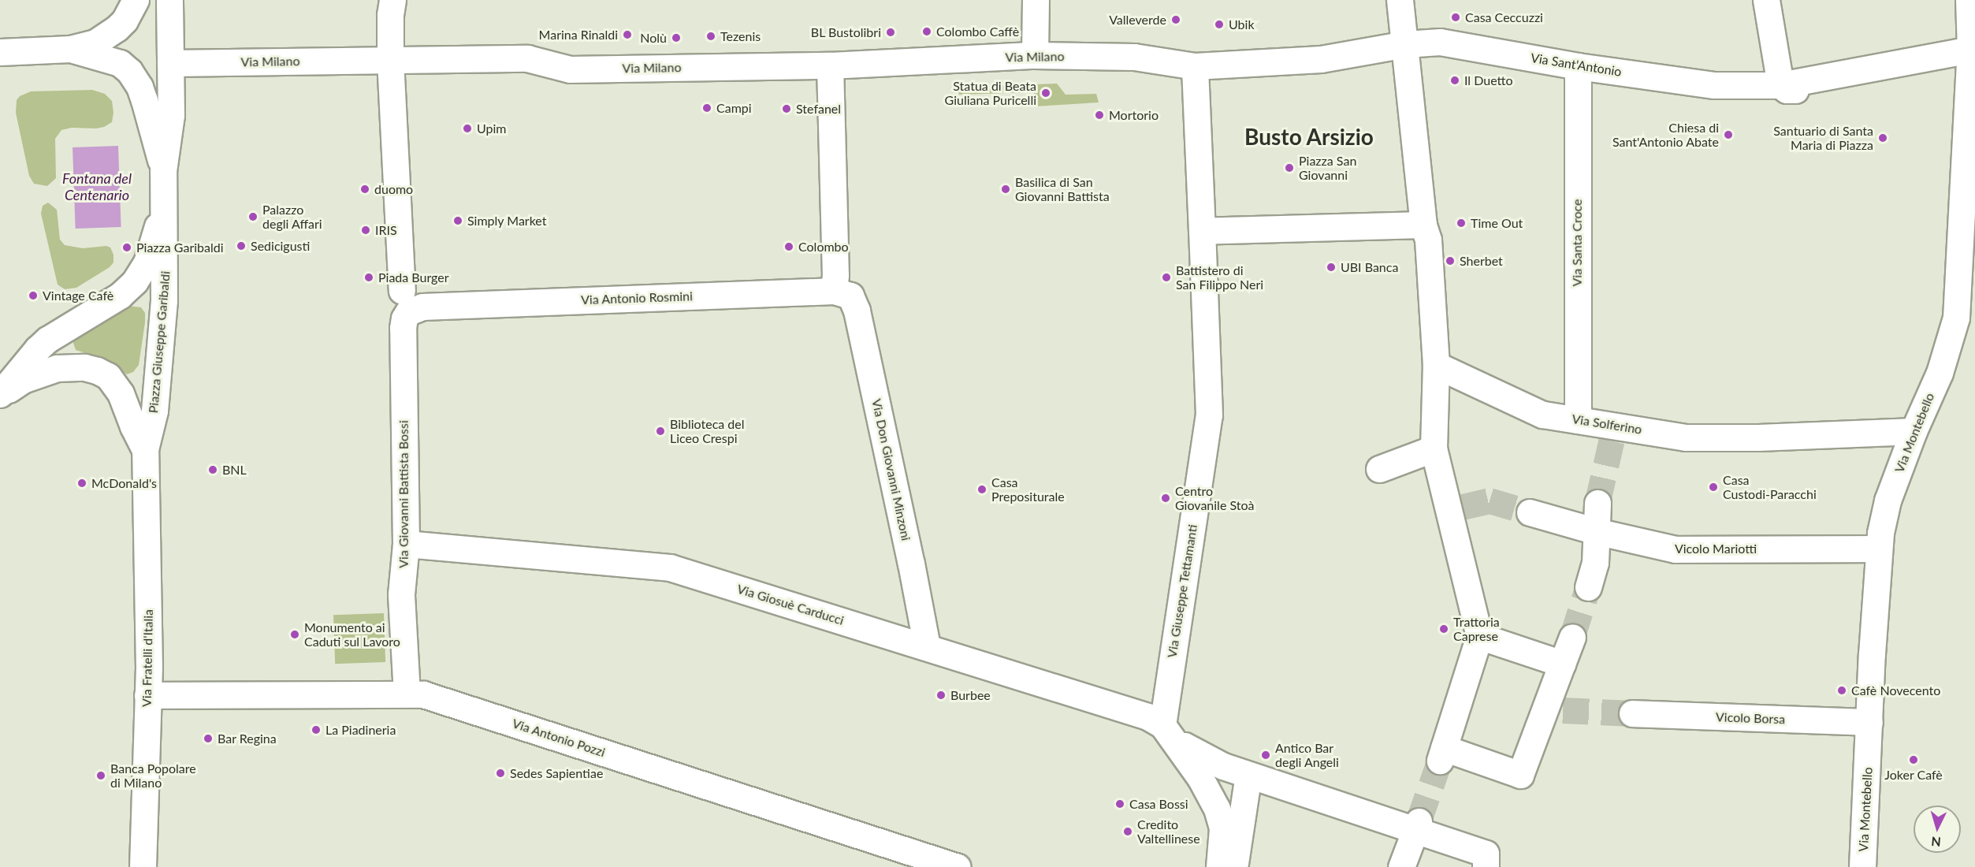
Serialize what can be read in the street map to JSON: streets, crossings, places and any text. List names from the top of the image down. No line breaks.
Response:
{"streets":{"street":["Via Milano","Via Sant'Antonio","Via Santa Croce","Via Antonio Rosmini","Piazza Giuseppe Garibaldi","Via Solferino","Via Montebello","Via Don Giovanni Minzoni","Via Giovanni Battista Bossi","Vicolo Mariotti","Via Giuseppe Tettamanti","Via Giosuè Carducci","Via Fratelli d'Italia","Vicolo Borsa","Via Antonio Pozzi"]},"crossings":[["Via Milano","Piazza Giuseppe Garibaldi"],["Via Milano","Via Don Giovanni Minzoni"],["Via Sant'Antonio","Via Santa Croce"],["Via Sant'Antonio","Via Montebello"],["Via Santa Croce","Via Solferino"],["Via Antonio Rosmini","Via Don Giovanni Minzoni"],["Via Antonio Rosmini","Via Giovanni Battista Bossi"],["Piazza Giuseppe Garibaldi","Via Fratelli d'Italia"],["Via Solferino","Via Montebello"],["Via Montebello","Vicolo Mariotti"],["Via Montebello","Vicolo Borsa"],["Via Don Giovanni Minzoni","Via Giosuè Carducci"],["Via Giovanni Battista Bossi","Via Giosuè Carducci"],["Via Giovanni Battista Bossi","Via Antonio Pozzi"],["Via Giuseppe Tettamanti","Via Giosuè Carducci"],["Via Fratelli d'Italia","Via Antonio Pozzi"]],"districts":["Busto Arsizio"],"water":["Fontana del Centenario"],"places":["Casa Ceccuzzi","Valleverde","Ubik","Colombo Caffè","BL Bustolibri","Marina Rinaldi","Tezenis","Nolù","Il Duetto","Statua di Beata Giuliana Puricelli","Campi","Stefanel","Mortorio","Upim","Chiesa di Sant'Antonio Abate","Santuario di Santa Maria di Piazza","Piazza San Giovanni","duomo","Basilica di San Giovanni Battista","Palazzo degli Affari","Simply Market","Time Out","IRIS","Sedicigusti","Colombo","Piazza Garibaldi","Sherbet","UBI Banca","Piada Burger","Battistero di San Filippo Neri","Vintage Cafè","Biblioteca del Liceo Crespi","BNL","McDonald's","Casa Custodi-Paracchi","Casa Prepositurale","Centro Giovanile Stoà","Trattoria Caprese","Monumento ai Caduti sul Lavoro","Cafè Novecento","Burbee","La Piadineria","Bar Regina","Antico Bar degli Angeli","Joker Cafè","Sedes Sapientiae","Banca Popolare di Milano","Casa Bossi","Credito Valtellinese"],"north":"bottom"}
